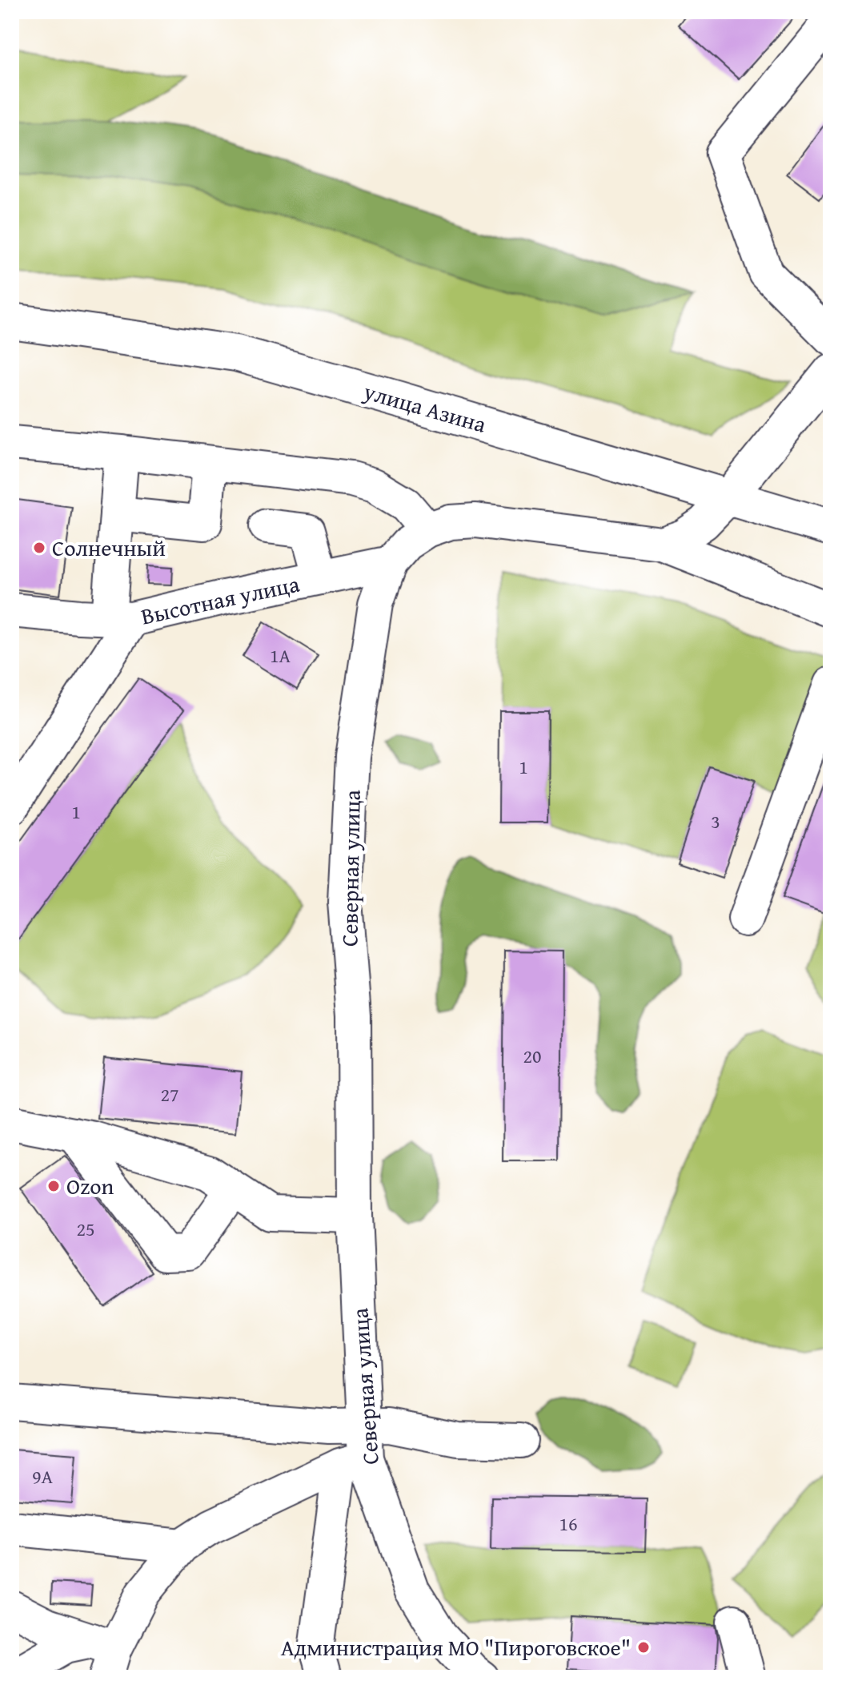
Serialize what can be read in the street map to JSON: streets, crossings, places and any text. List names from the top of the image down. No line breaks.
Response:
{"streets":{"main road":["улица Азина"],"street":["Высотная улица","Северная улица"]},"crossings":[["Высотная улица","Северная улица"]],"places":["Солнечный","Ozon","Администрация МО \"Пироговское\""],"house_numbers":["1А","1","1","3","20","27","25","9А","16"]}
